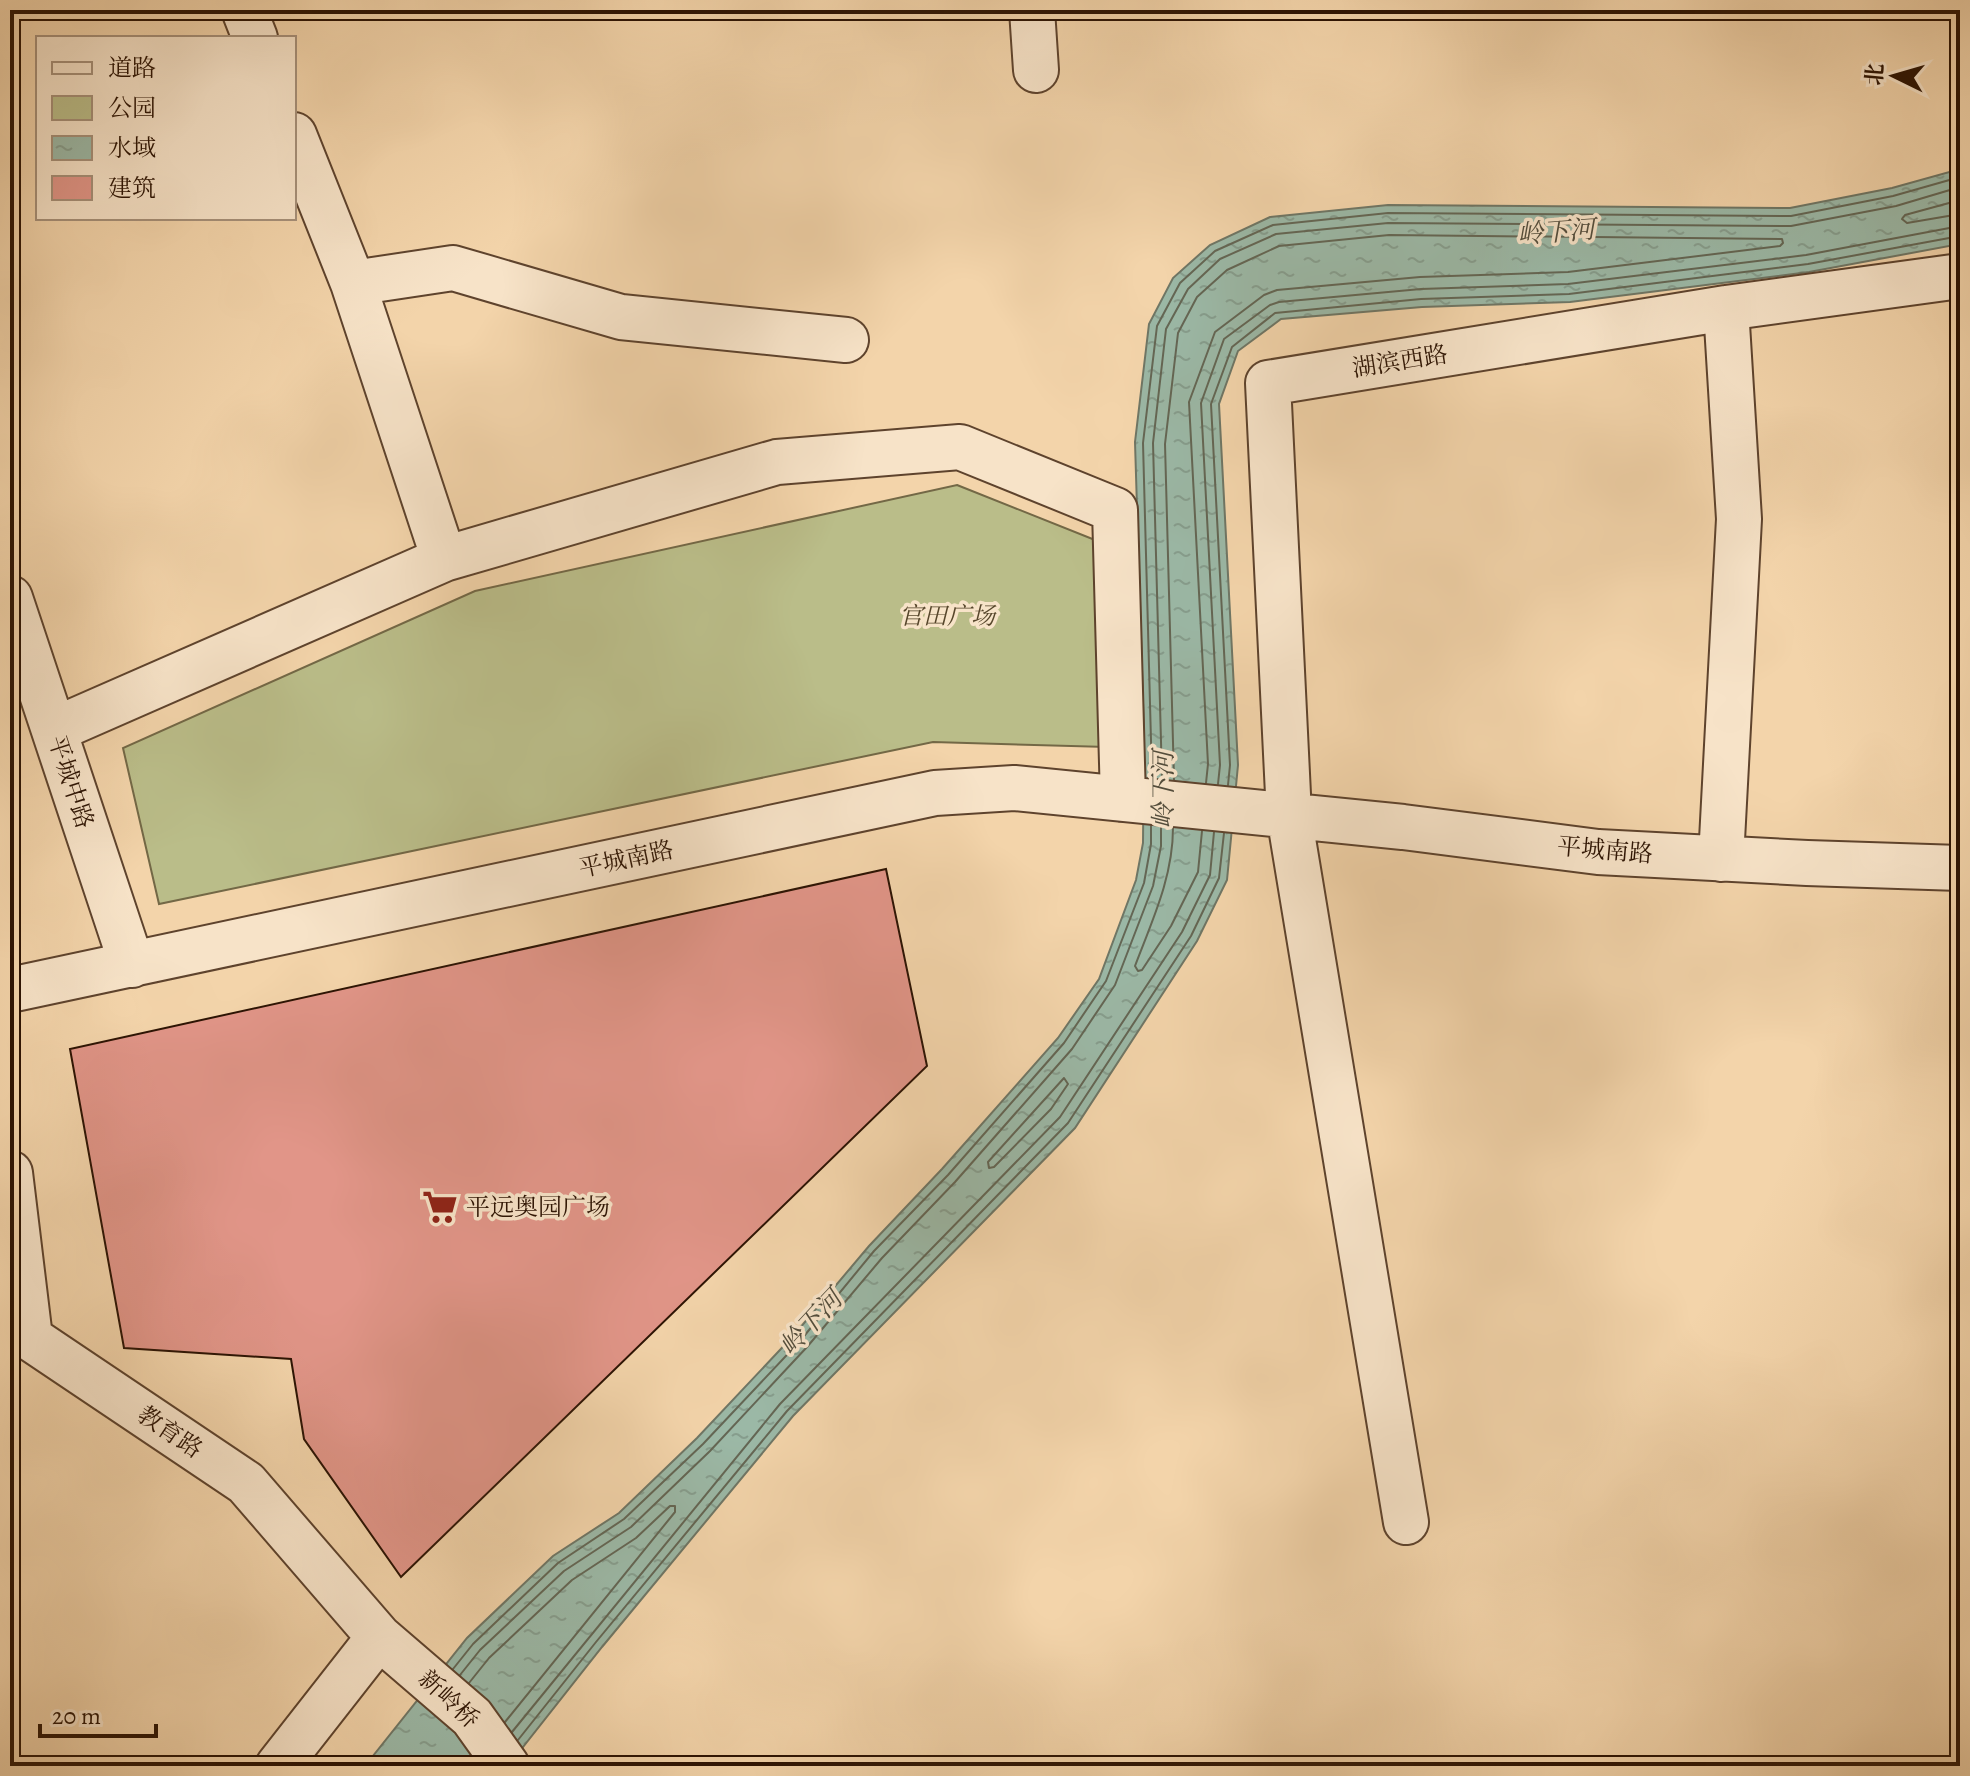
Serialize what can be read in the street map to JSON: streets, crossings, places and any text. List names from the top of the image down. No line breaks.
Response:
{"streets":{"street":["湖滨西路","平城中路","平城南路","教育路","新岭桥"]},"crossings":[["湖滨西路","平城南路"],["平城中路","平城南路"],["教育路","新岭桥"]],"water":["岭下河"],"parks":["官田广场"],"places":{"supermarket":["平远奥园广场"]},"legend":["道路","公园","水域","建筑"],"scale_bar":"20 m","north":"left"}
